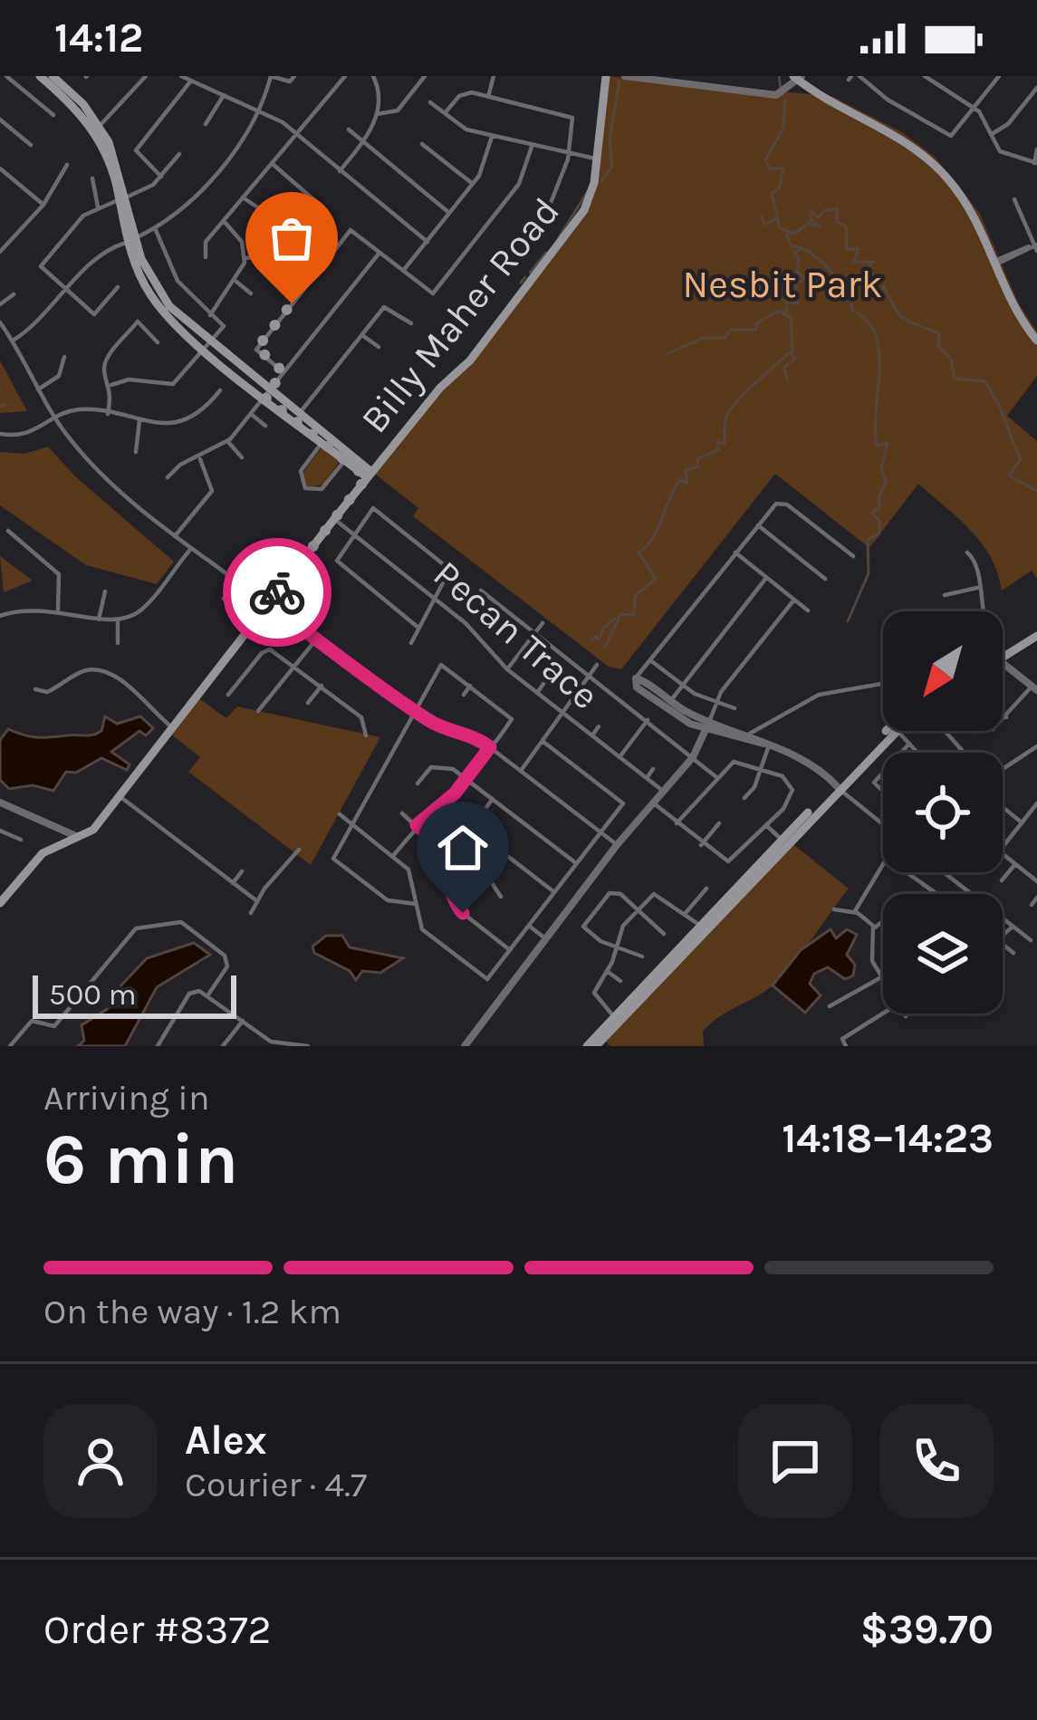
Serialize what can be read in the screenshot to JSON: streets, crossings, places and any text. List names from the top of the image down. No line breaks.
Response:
{"streets":{"main road":["Billy Maher Road"],"street":["Pecan Trace"]},"crossings":[["Billy Maher Road","Pecan Trace"]],"parks":["Nesbit Park"],"scale_bar":"500 m","north":"bottom left","page":{"status":"14:12","scale":"500 m","heading":["6 min","Arriving in","14:18–14:23"],"panel":["Alex","Courier · 4.7","Order #8372","$39.70"],"bar":"On the way · 1.2 km"}}
